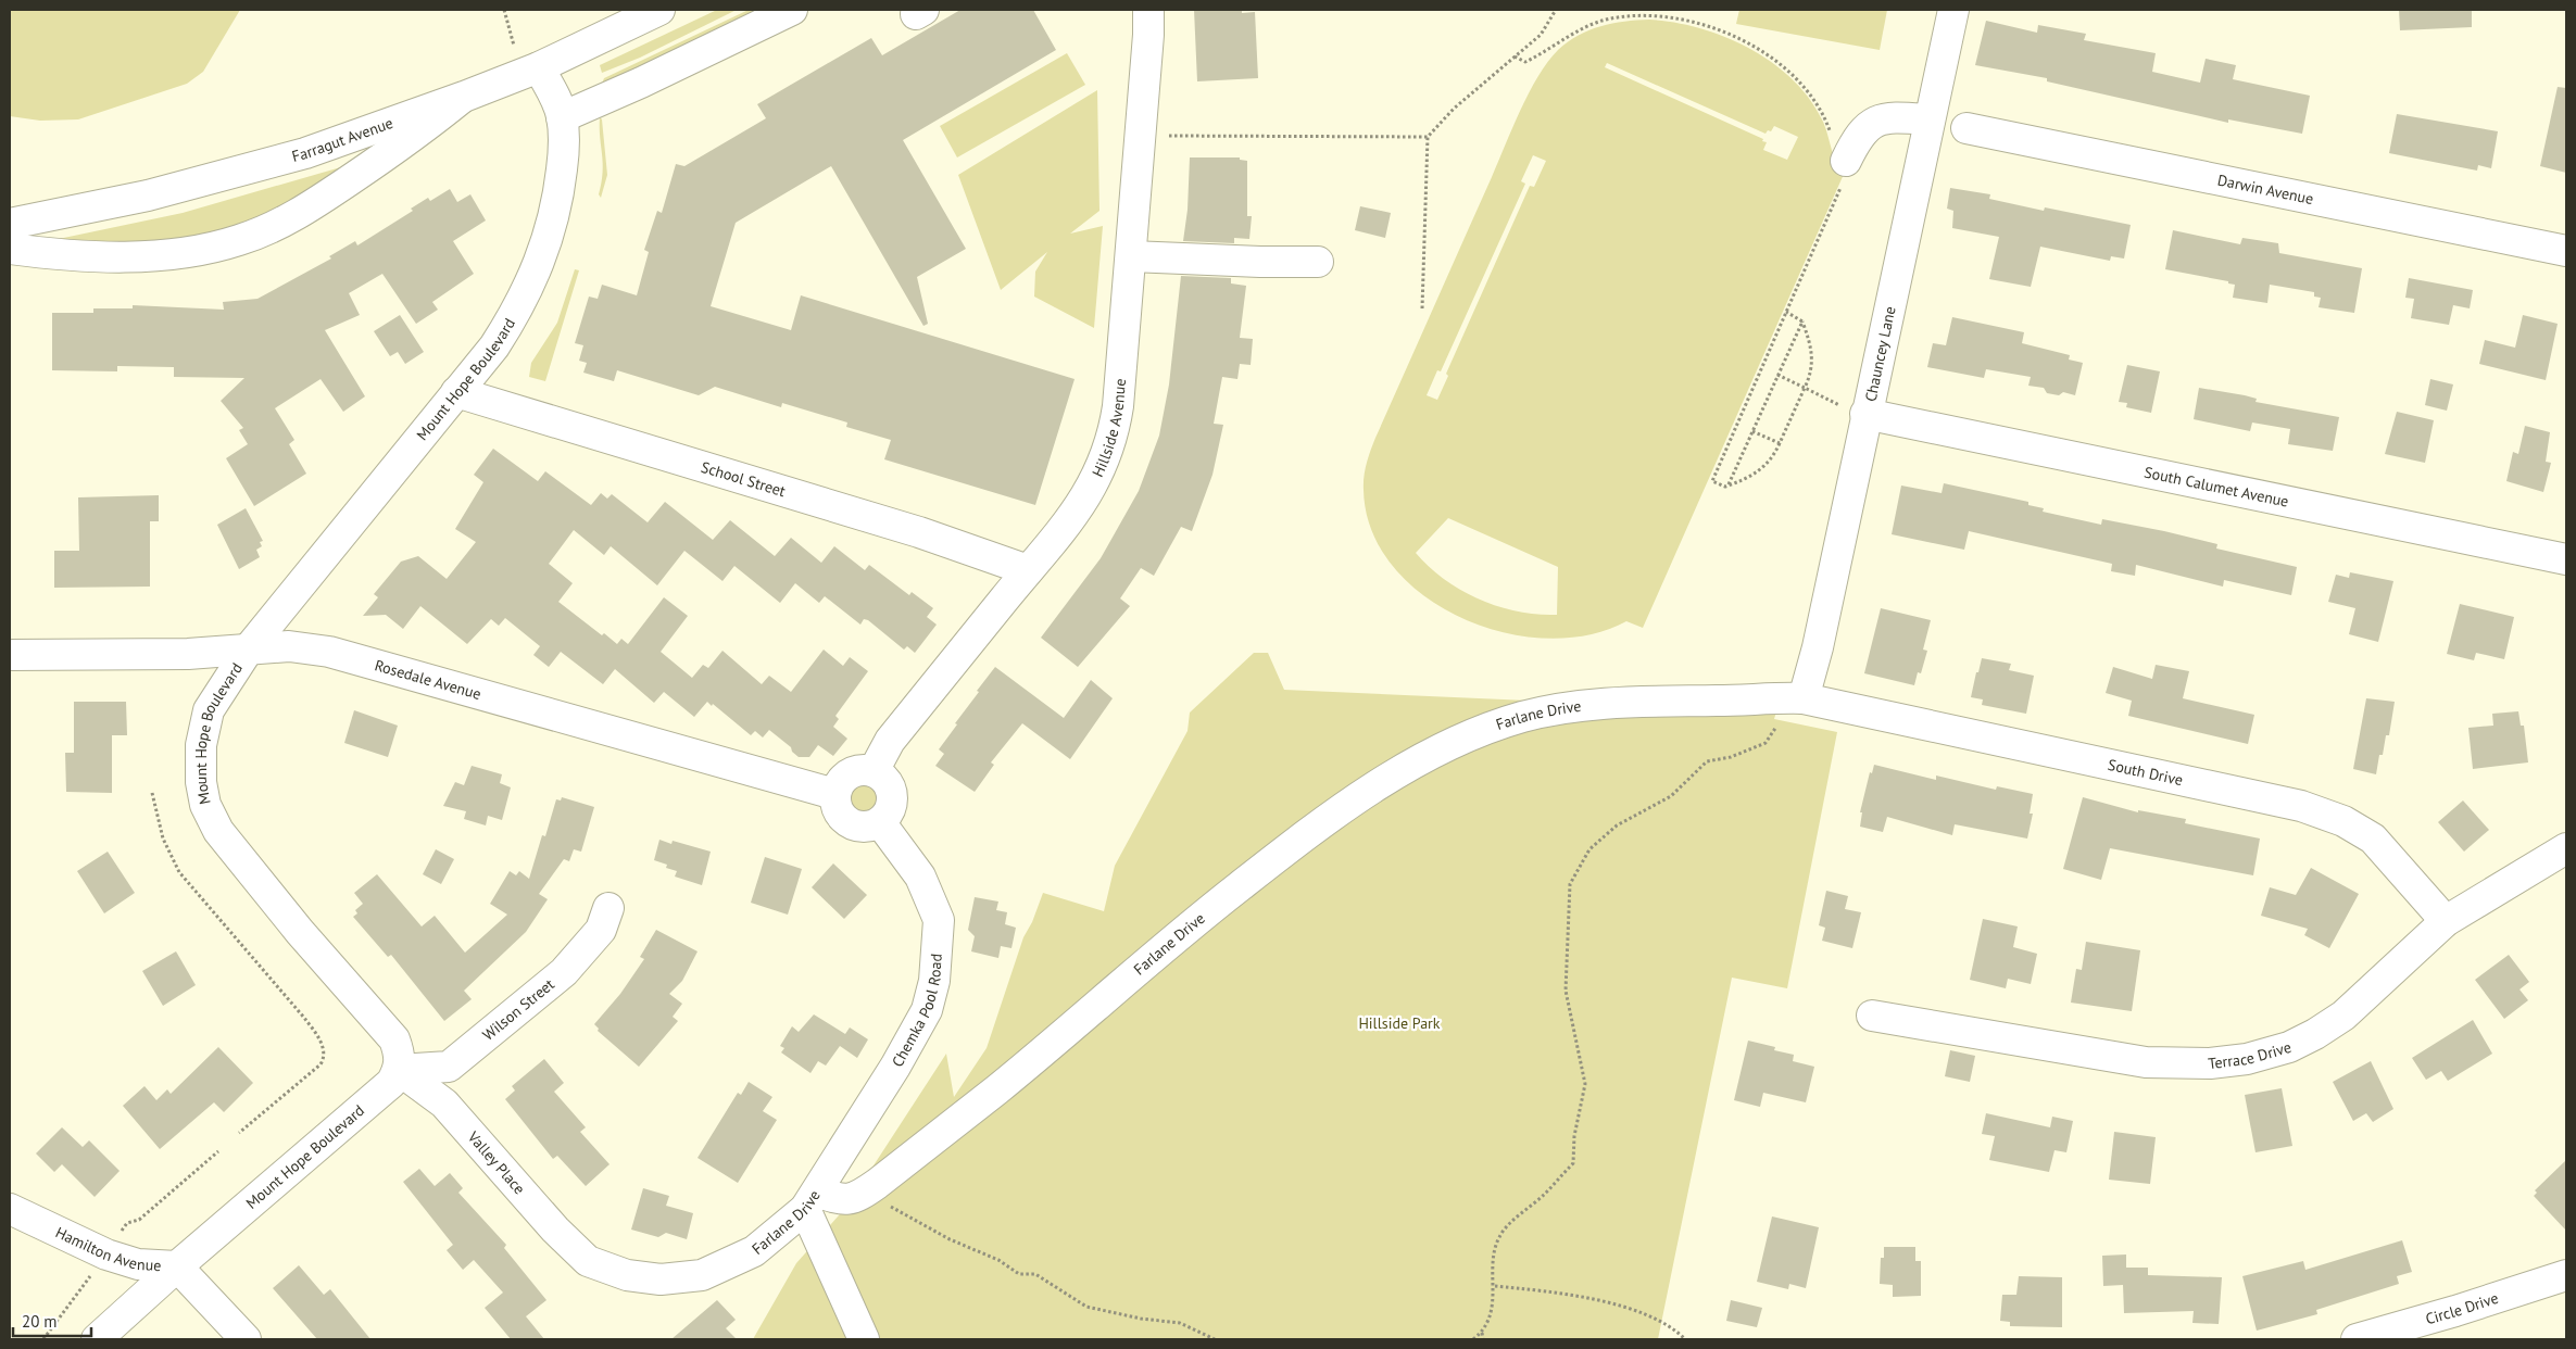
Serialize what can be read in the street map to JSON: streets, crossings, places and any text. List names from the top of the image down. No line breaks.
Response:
{"streets":{"street":["Farragut Avenue","Darwin Avenue","Chauncey Lane","Mount Hope Boulevard","Hillside Avenue","School Street","South Calumet Avenue","Rosedale Avenue","Farlane Drive","South Drive","Chemka Pool Road","Wilson Street","Terrace Drive","Valley Place","Hamilton Avenue","Circle Drive"]},"crossings":[["Farragut Avenue","Mount Hope Boulevard"],["Chauncey Lane","South Calumet Avenue"],["Chauncey Lane","Farlane Drive"],["Chauncey Lane","South Drive"],["Mount Hope Boulevard","School Street"],["Mount Hope Boulevard","Rosedale Avenue"],["Mount Hope Boulevard","Wilson Street"],["Mount Hope Boulevard","Valley Place"],["Mount Hope Boulevard","Hamilton Avenue"],["Hillside Avenue","School Street"],["Hillside Avenue","Rosedale Avenue"],["Hillside Avenue","Chemka Pool Road"],["Rosedale Avenue","Chemka Pool Road"],["Farlane Drive","South Drive"],["Farlane Drive","Chemka Pool Road"],["Farlane Drive","Valley Place"],["South Drive","Terrace Drive"],["Wilson Street","Valley Place"]],"parks":["Hillside Park"],"scale_bar":"20 m"}
